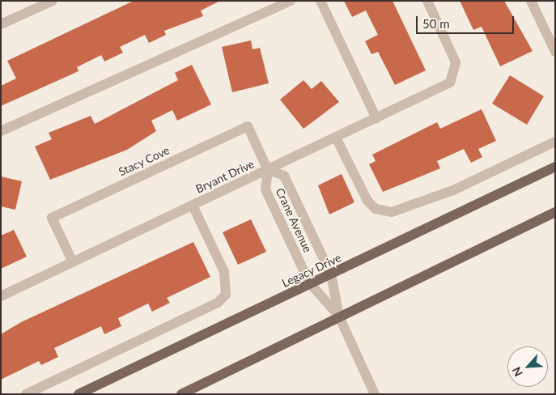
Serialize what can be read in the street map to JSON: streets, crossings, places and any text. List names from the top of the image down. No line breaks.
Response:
{"streets":{"main road":["Legacy Drive"],"street":["Stacy Cove","Bryant Drive","Crane Avenue"]},"crossings":[["Stacy Cove","Bryant Drive"],["Stacy Cove","Crane Avenue"],["Bryant Drive","Crane Avenue"],["Crane Avenue","Legacy Drive"]],"scale_bar":"50 m","north":"bottom left"}
